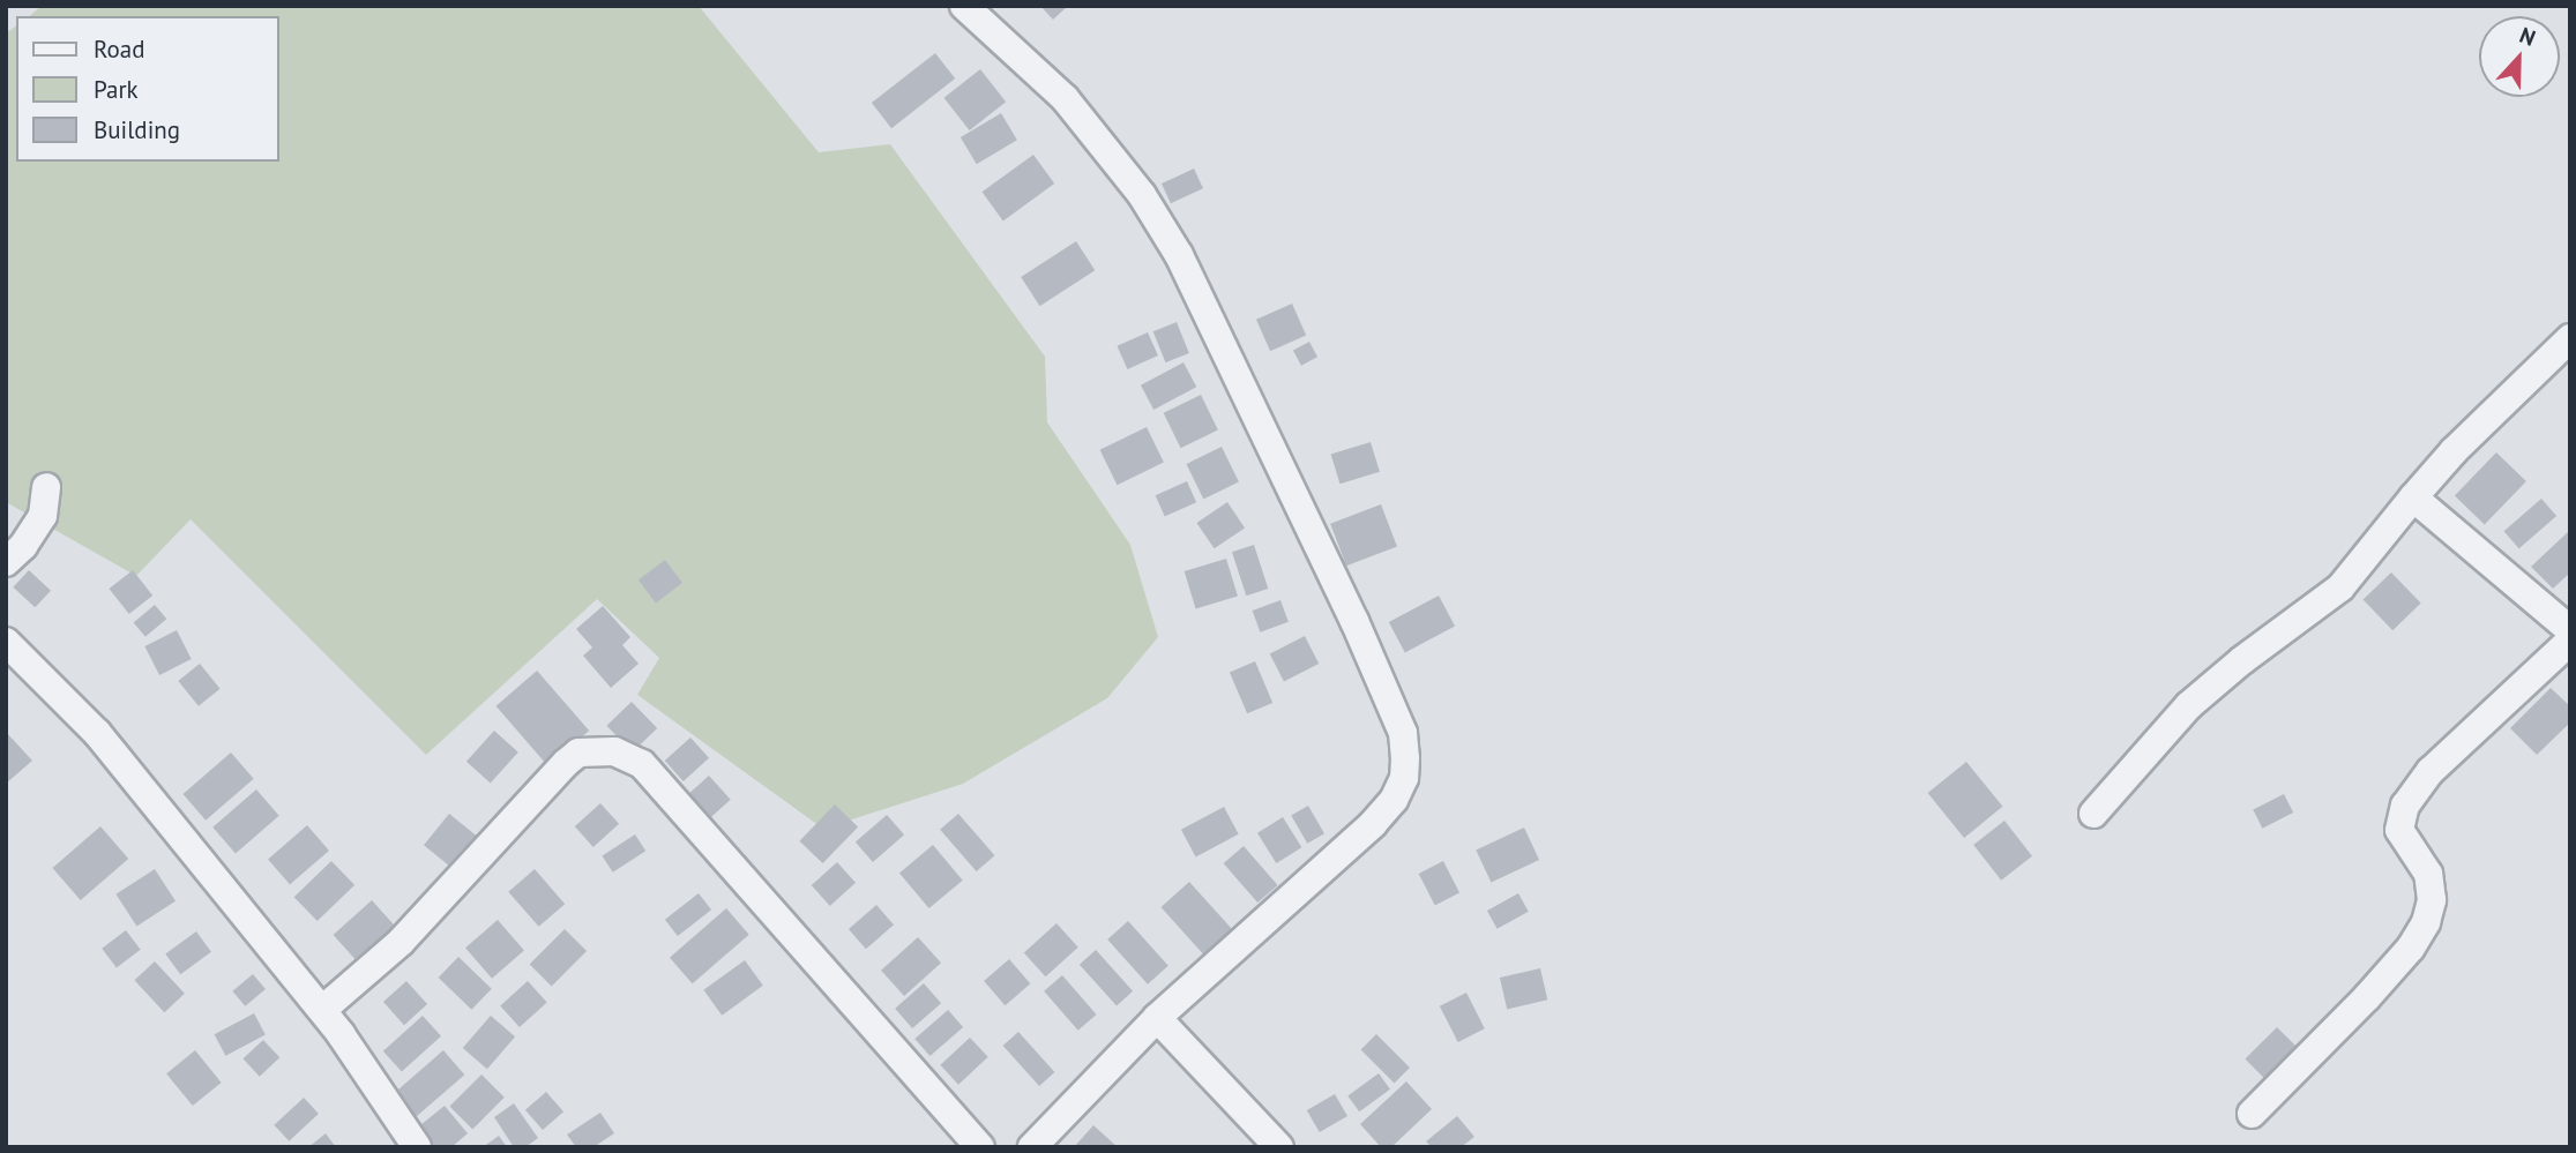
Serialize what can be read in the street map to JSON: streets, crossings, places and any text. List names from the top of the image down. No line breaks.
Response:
{"legend":["Road","Park","Building"],"north":"top"}
